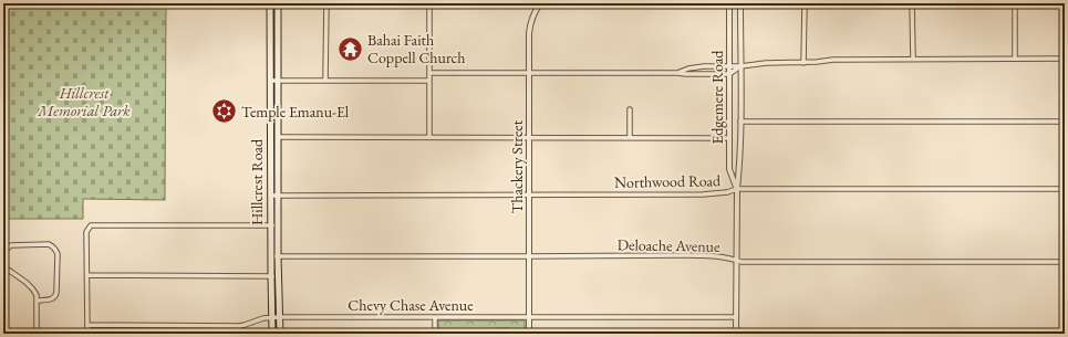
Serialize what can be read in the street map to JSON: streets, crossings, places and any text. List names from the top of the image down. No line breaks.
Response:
{"streets":{"main road":["Hillcrest Road"],"street":["Edgemere Road","Thackery Street","Northwood Road","Deloache Avenue","Chevy Chase Avenue"]},"crossings":[["Edgemere Road","Northwood Road"],["Edgemere Road","Deloache Avenue"],["Edgemere Road","Chevy Chase Avenue"],["Thackery Street","Northwood Road"],["Thackery Street","Deloache Avenue"],["Thackery Street","Chevy Chase Avenue"],["Northwood Road","Hillcrest Road"],["Hillcrest Road","Deloache Avenue"],["Hillcrest Road","Chevy Chase Avenue"]],"parks":["Hillcrest Memorial Park"],"places":{"temple":["Bahai Faith Coppell Church"],"synagogue":["Temple Emanu-El"]}}
